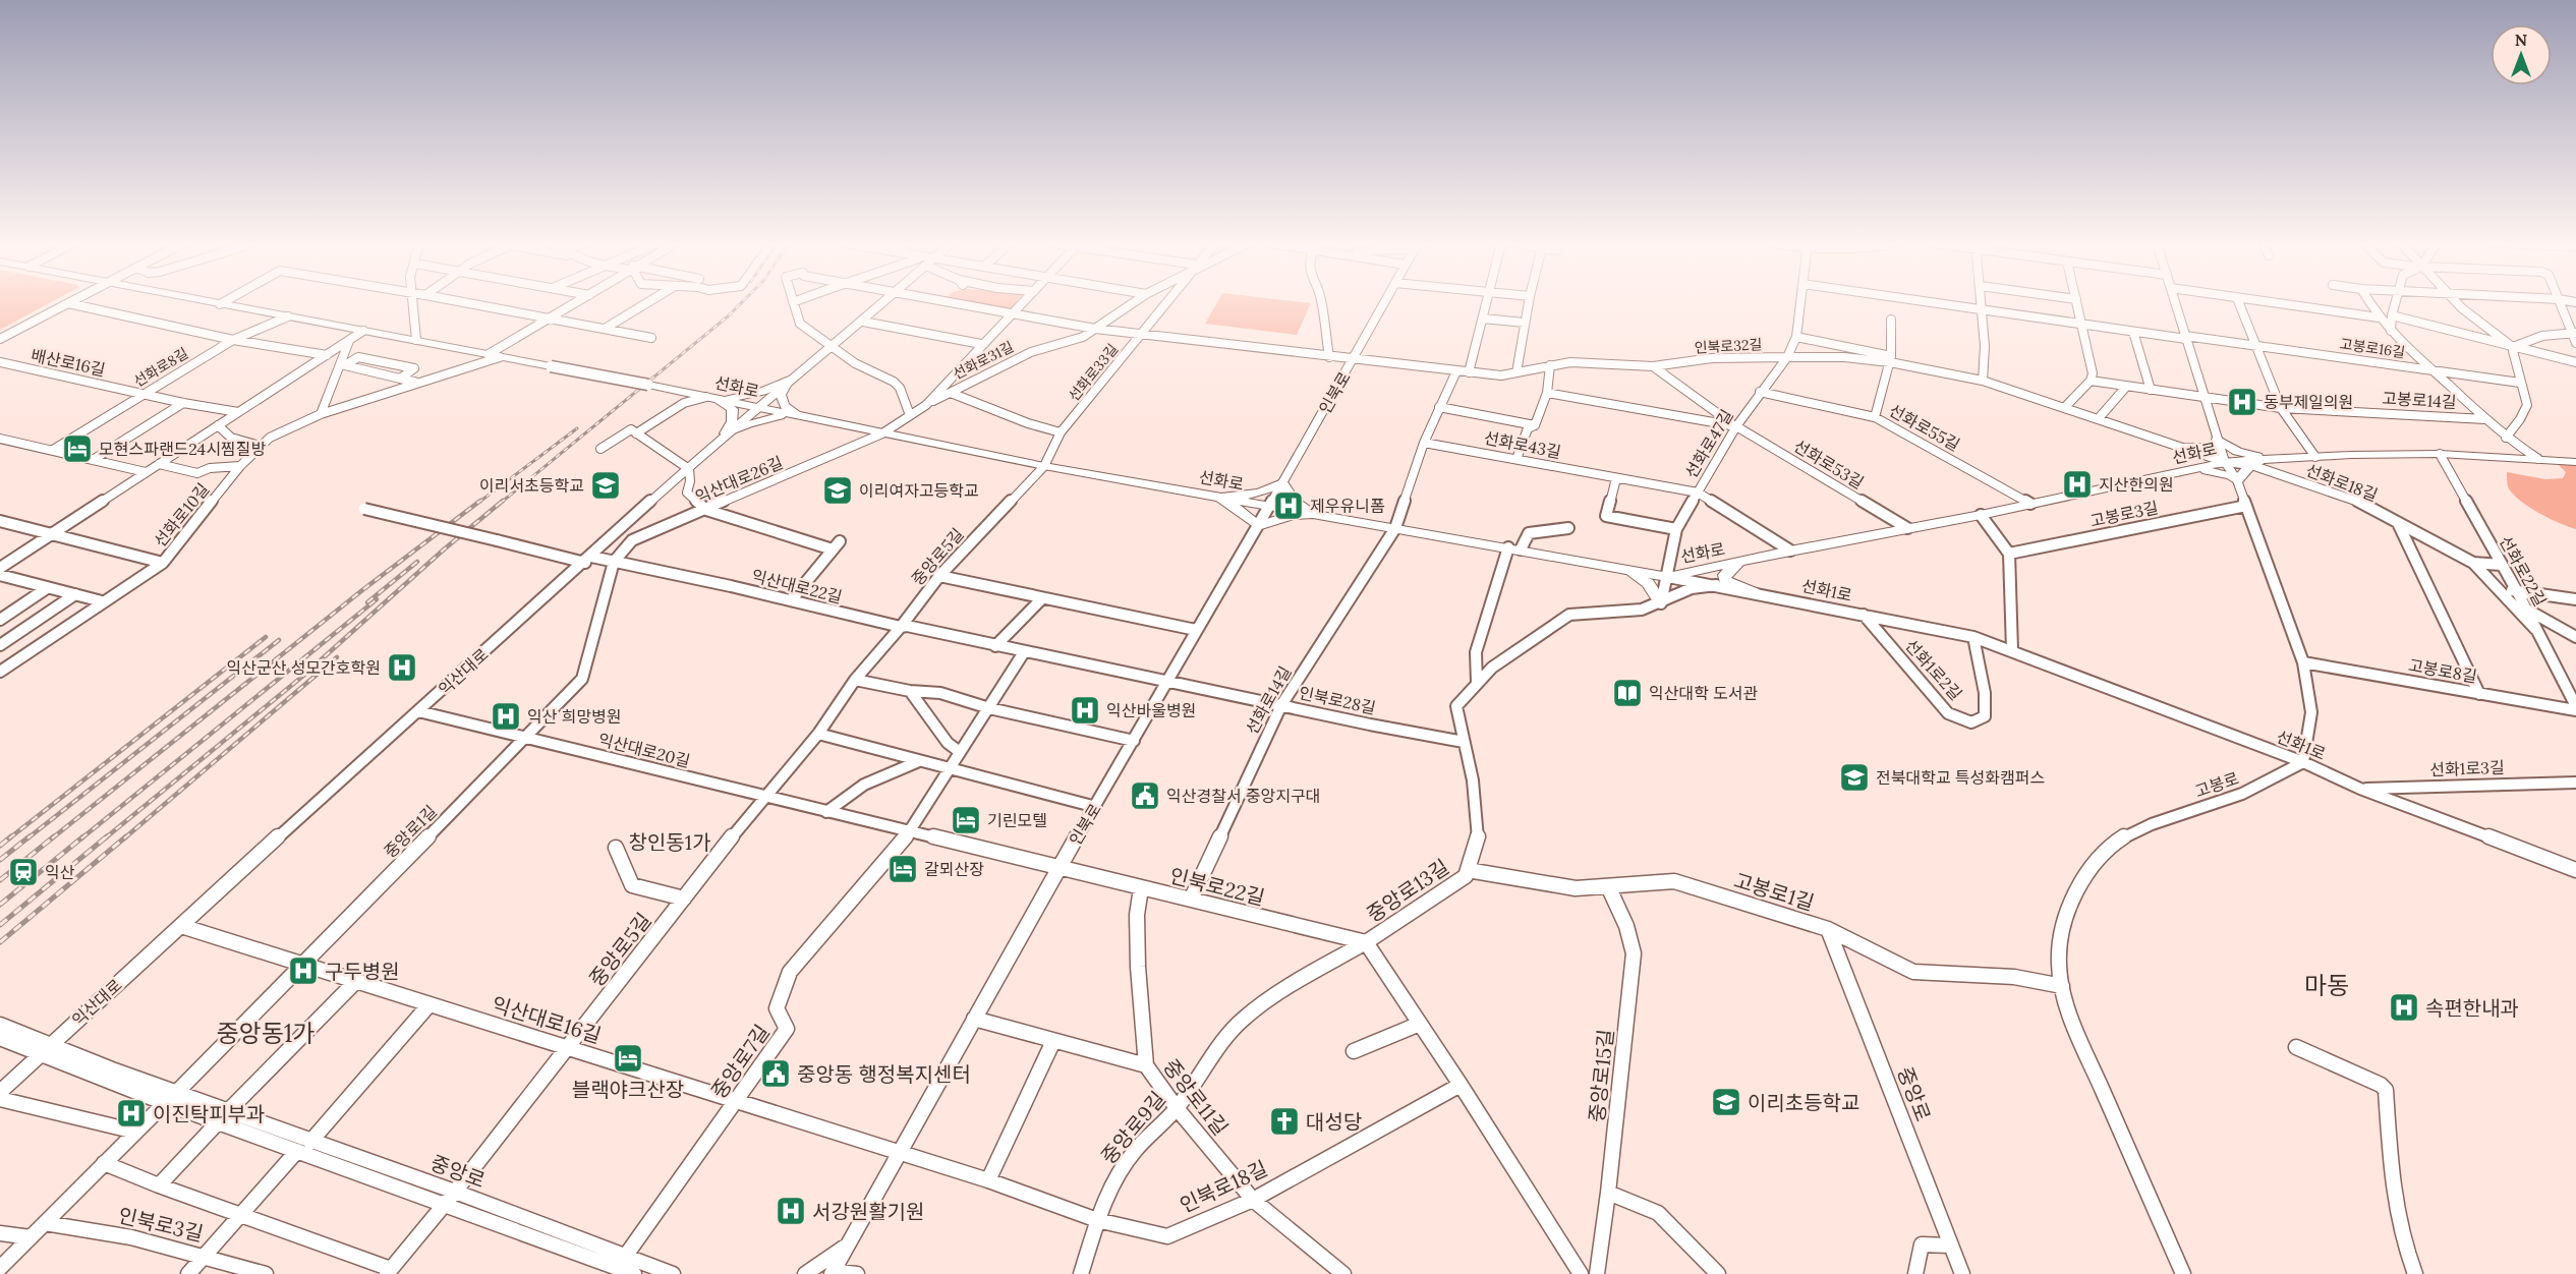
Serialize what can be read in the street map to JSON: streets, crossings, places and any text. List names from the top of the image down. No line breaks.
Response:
{"streets":{"main road":["선화로"],"street":["인북로32길","고봉로16길","선화로31길","배산로16길","선화로8길","선화로33길","인북로","고봉로14길","선화로55길","선화로47길","선화로43길","선화로53길","익산대로26길","선화로18길","고봉로3길","선화로10길","중앙로5길","선화로22길","익산대로22길","선화1로","선화1로2길","고봉로8길","익산대로","선화로14길","인북로28길","익산대로20길","선화1로3길","고봉로","중앙로1길","인북로22길","중앙로13길","고봉로1길","익산대로16길","중앙로7길","중앙로15길","중앙로","중앙로11길","중앙로9길","인북로18길","인북로3길"]},"crossings":[["인북로32길","선화로31길"],["인북로32길","선화로33길"],["인북로32길","선화로"],["인북로32길","인북로"],["인북로32길","선화로47길"],["인북로32길","선화로53길"],["인북로32길","선화로18길"],["인북로32길","선화로14길"],["선화로31길","익산대로26길"],["배산로16길","선화로8길"],["선화로33길","선화로"],["선화로33길","중앙로5길"],["선화로","인북로"],["선화로","선화로55길"],["선화로","선화로47길"],["선화로","선화로53길"],["선화로","익산대로26길"],["선화로","선화로18길"],["선화로","선화로10길"],["선화로","중앙로5길"],["선화로","선화로22길"],["선화로","선화1로"],["선화로","익산대로"],["선화로","선화로14길"],["인북로","익산대로22길"],["인북로","인북로28길"],["인북로","익산대로20길"],["인북로","인북로22길"],["인북로","익산대로16길"],["인북로","인북로18길"],["선화로55길","선화로47길"],["선화로47길","선화로43길"],["선화로47길","선화로53길"],["선화로47길","선화1로"],["선화로43길","선화로14길"],["익산대로26길","익산대로22길"],["익산대로26길","중앙로1길"],["선화로18길","선화로22길"],["중앙로5길","익산대로22길"],["중앙로5길","익산대로20길"],["중앙로5길","익산대로16길"],["중앙로5길","중앙로"],["선화로22길","고봉로8길"],["익산대로22길","익산대로"],["익산대로22길","인북로28길"],["익산대로22길","중앙로1길"],["선화1로","선화1로2길"],["선화1로","선화1로3길"],["선화1로","고봉로"],["선화1로","중앙로13길"],["익산대로","익산대로20길"],["익산대로","익산대로16길"],["익산대로","중앙로"],["선화로14길","인북로28길"],["선화로14길","인북로22길"],["인북로28길","중앙로13길"],["익산대로20길","중앙로1길"],["익산대로20길","인북로22길"],["익산대로20길","중앙로7길"],["고봉로","고봉로1길"],["중앙로1길","익산대로16길"],["중앙로1길","중앙로"],["인북로22길","중앙로13길"],["인북로22길","중앙로11길"],["인북로22길","중앙로9길"],["중앙로13길","고봉로1길"],["중앙로13길","중앙로9길"],["중앙로13길","인북로18길"],["고봉로1길","중앙로15길"],["고봉로1길","중앙로"],["익산대로16길","중앙로7길"],["익산대로16길","인북로18길"],["중앙로7길","중앙로"],["중앙로11길","중앙로9길"],["중앙로11길","인북로18길"],["중앙로9길","인북로18길"]],"districts":["창인동1가","마동","중앙동1가"],"places":{"hospital":["동부제일의원","지산한의원","제우유니폼","익산군산 성모간호학원","익산바울병원","익산 희망병원","구두병원","속편한내과","이진탁피부과","서강원활기원"],"hotel":["모현스파랜드24시찜질방","기린모텔","갈뫼산장","블랙야크산장"],"school or university":["이리서초등학교","이리여자고등학교","전북대학교 특성화캠퍼스","이리초등학교"],"library":["익산대학 도서관"],"public building":["익산경찰서 중앙지구대","중앙동 행정복지센터"],"station":["익산"],"church":["대성당"]},"north":"top"}
